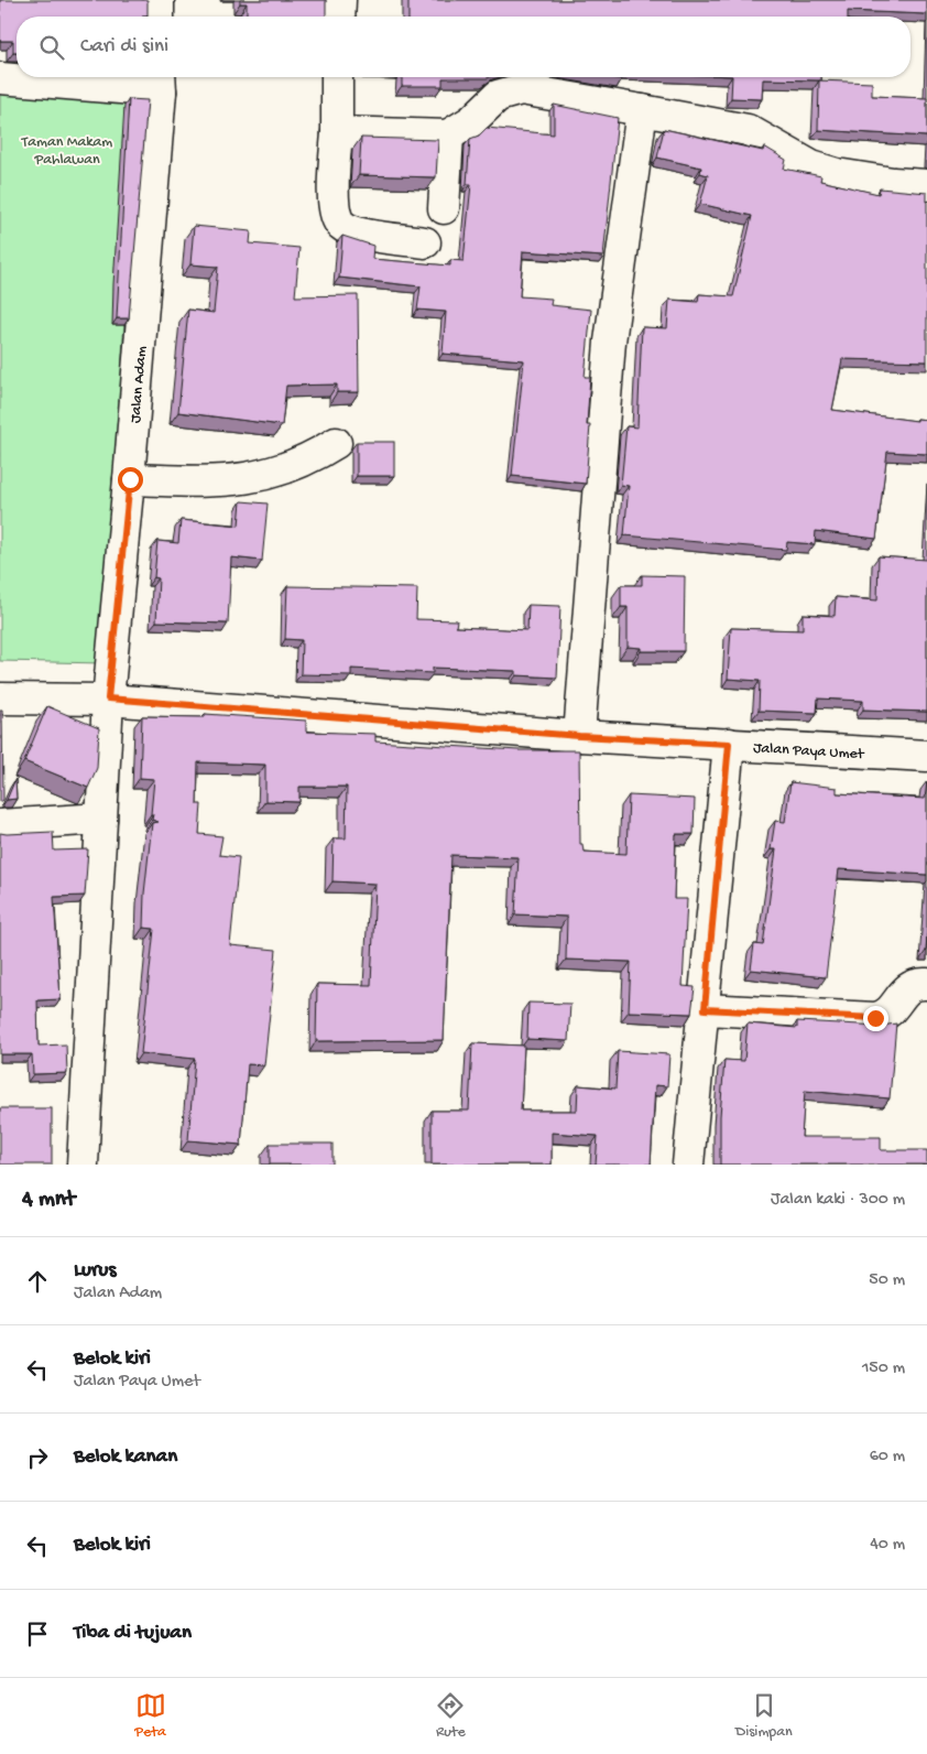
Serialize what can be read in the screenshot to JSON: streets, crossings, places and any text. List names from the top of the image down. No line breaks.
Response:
{"streets":{"street":["Jalan Adam","Jalan Paya Umet"]},"crossings":[["Jalan Adam","Jalan Paya Umet"]],"parks":["Taman Makam Pahlawan"],"page":{"search":"Cari di sini","heading":["4 mnt","Jalan kaki · 300 m"],"list":[["Lurus","Jalan Adam","50 m"],["Belok kiri","Jalan Paya Umet","150 m"],["Belok kanan","60 m"],["Belok kiri","40 m"],"Tiba di tujuan"],"nav":["Peta","Rute","Disimpan"]}}
